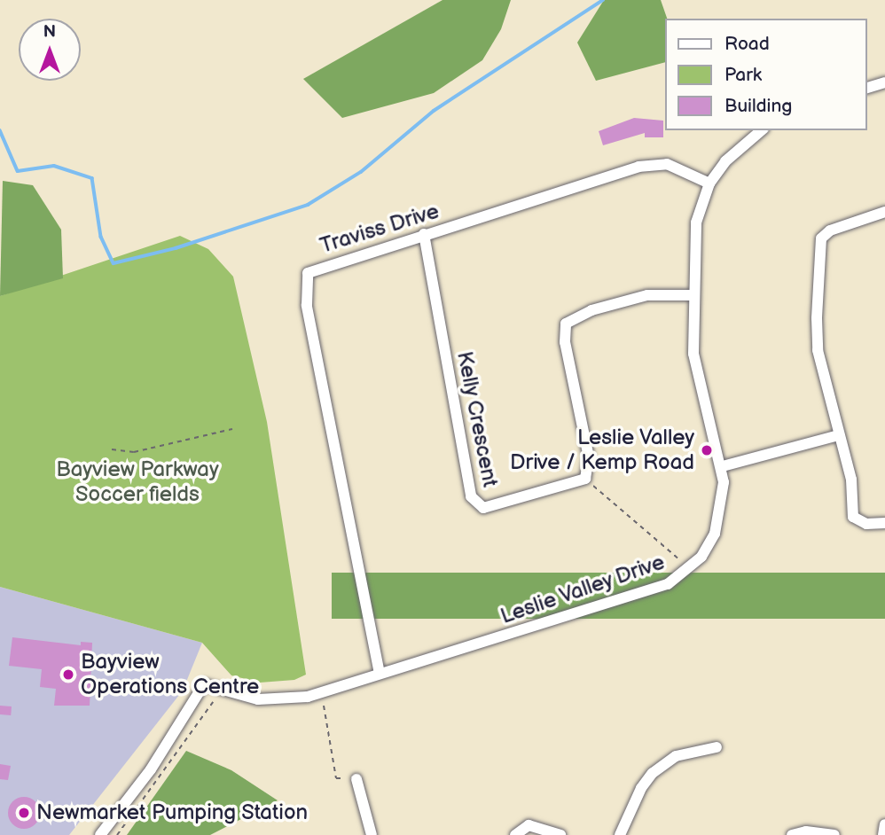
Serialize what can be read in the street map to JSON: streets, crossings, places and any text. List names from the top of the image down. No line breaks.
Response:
{"streets":{"street":["Traviss Drive","Kelly Crescent","Leslie Valley Drive"]},"crossings":[["Traviss Drive","Kelly Crescent"],["Traviss Drive","Leslie Valley Drive"]],"parks":["Bayview Parkway Soccer fields"],"places":["Leslie Valley Drive / Kemp Road","Bayview Operations Centre","Newmarket Pumping Station"],"legend":["Road","Park","Building"],"north":"top"}
